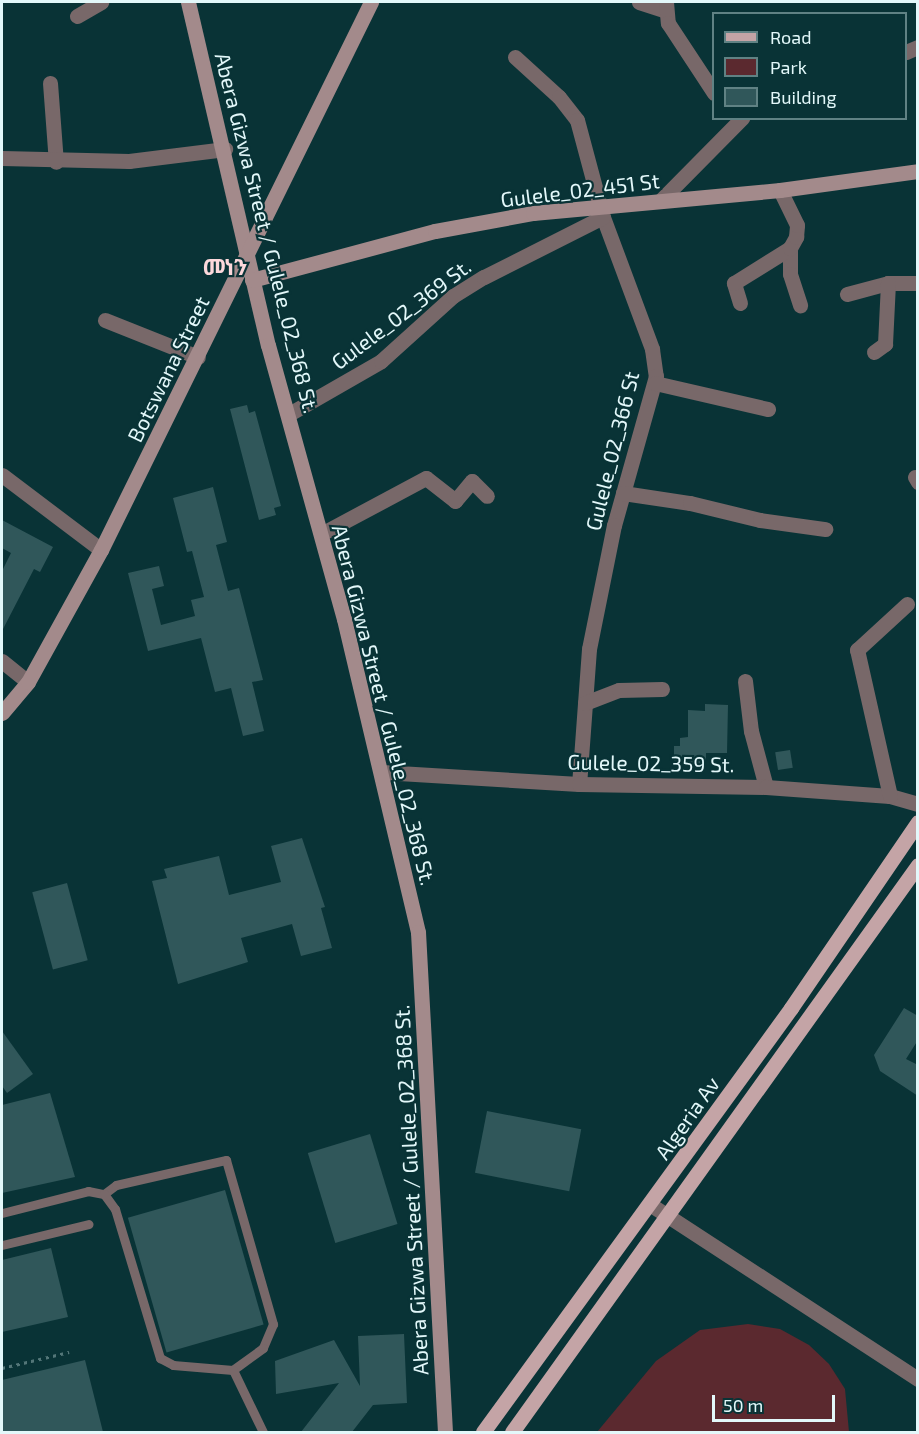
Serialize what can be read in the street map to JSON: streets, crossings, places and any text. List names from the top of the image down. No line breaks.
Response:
{"streets":{"main road":["Gulele_02_451 St","Abera Gizwa Street / Gulele_02_368 St.","Botswana Street","Algeria Av"],"street":["Gulele_02_369 St.","Gulele_02_366 St","Gulele_02_359 St."]},"crossings":[["Gulele_02_451 St","Abera Gizwa Street / Gulele_02_368 St."],["Gulele_02_451 St","Gulele_02_369 St."],["Gulele_02_451 St","Gulele_02_366 St"],["Abera Gizwa Street / Gulele_02_368 St.","Gulele_02_369 St."],["Abera Gizwa Street / Gulele_02_368 St.","Botswana Street"],["Abera Gizwa Street / Gulele_02_368 St.","Gulele_02_359 St."],["Gulele_02_369 St.","Gulele_02_366 St"],["Gulele_02_366 St","Gulele_02_359 St."]],"districts":["መነን"],"legend":["Road","Park","Building"],"scale_bar":"50 m"}
